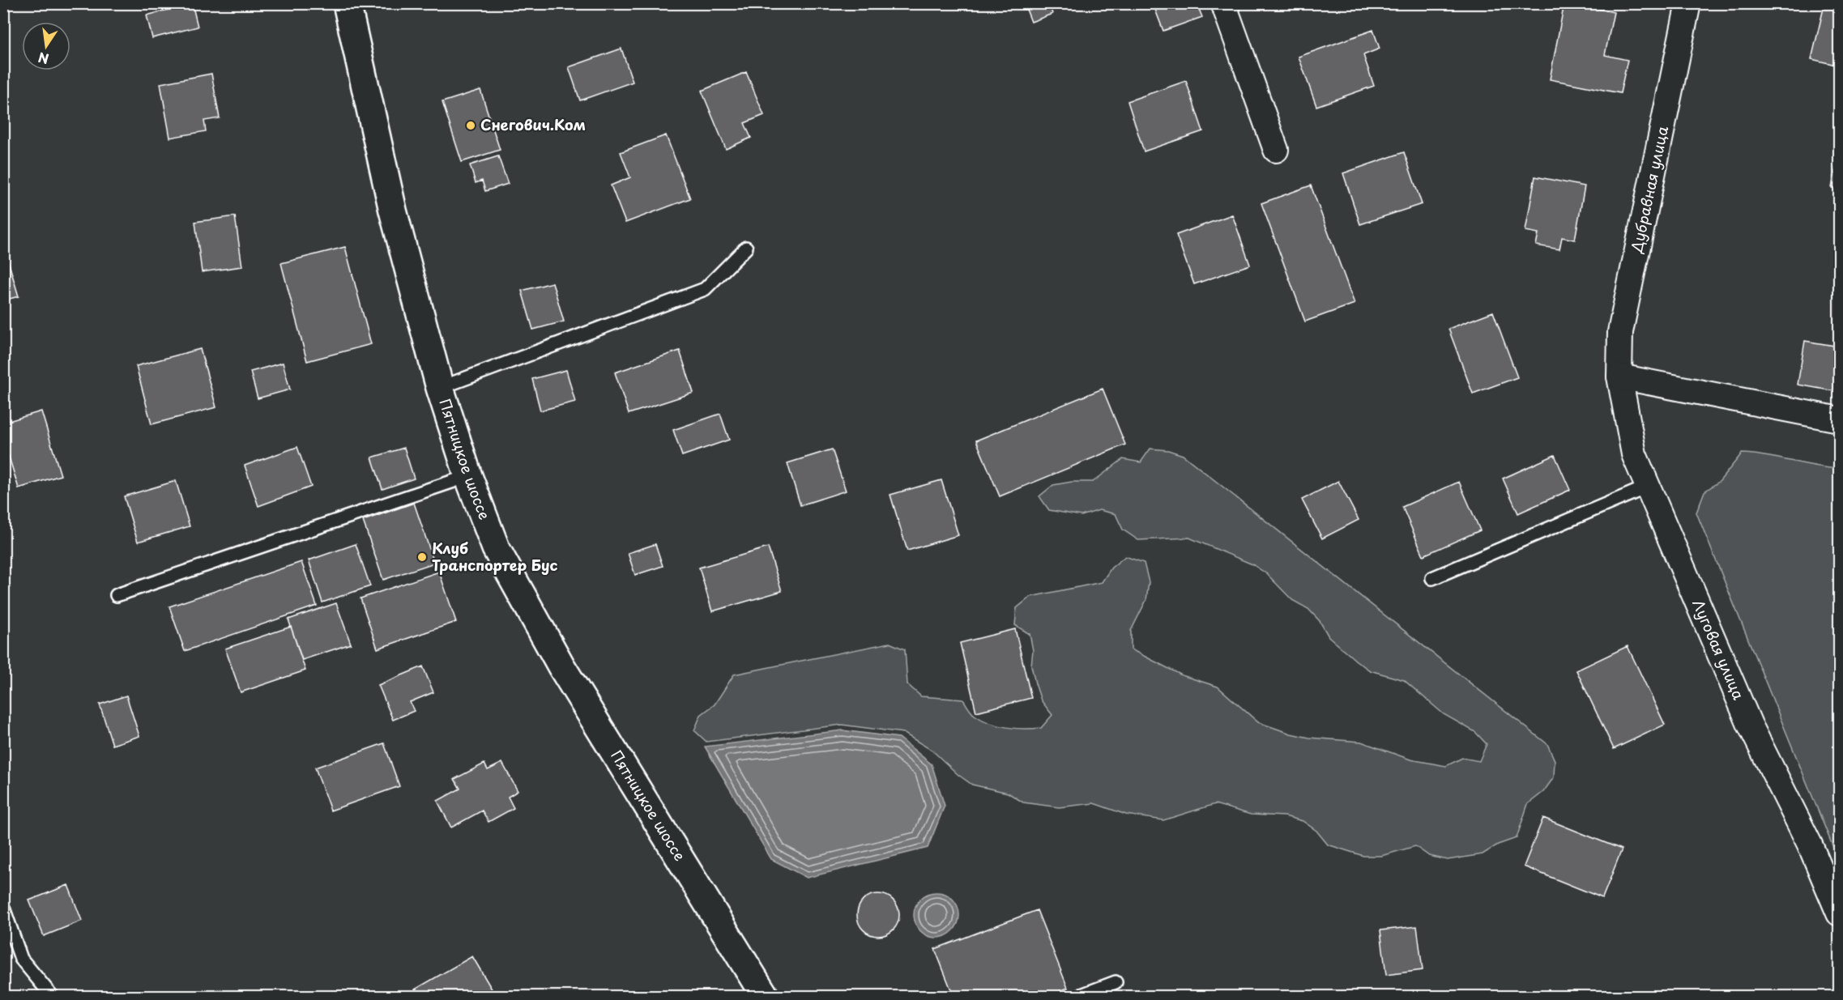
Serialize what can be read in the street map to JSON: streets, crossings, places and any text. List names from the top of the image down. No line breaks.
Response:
{"streets":{"main road":["Пятницкое шоссе"],"street":["Дубравная улица","Луговая улица"]},"crossings":[["Дубравная улица","Луговая улица"]],"places":["Снегович.Ком","Клуб Транспортер Бус"],"north":"bottom"}
